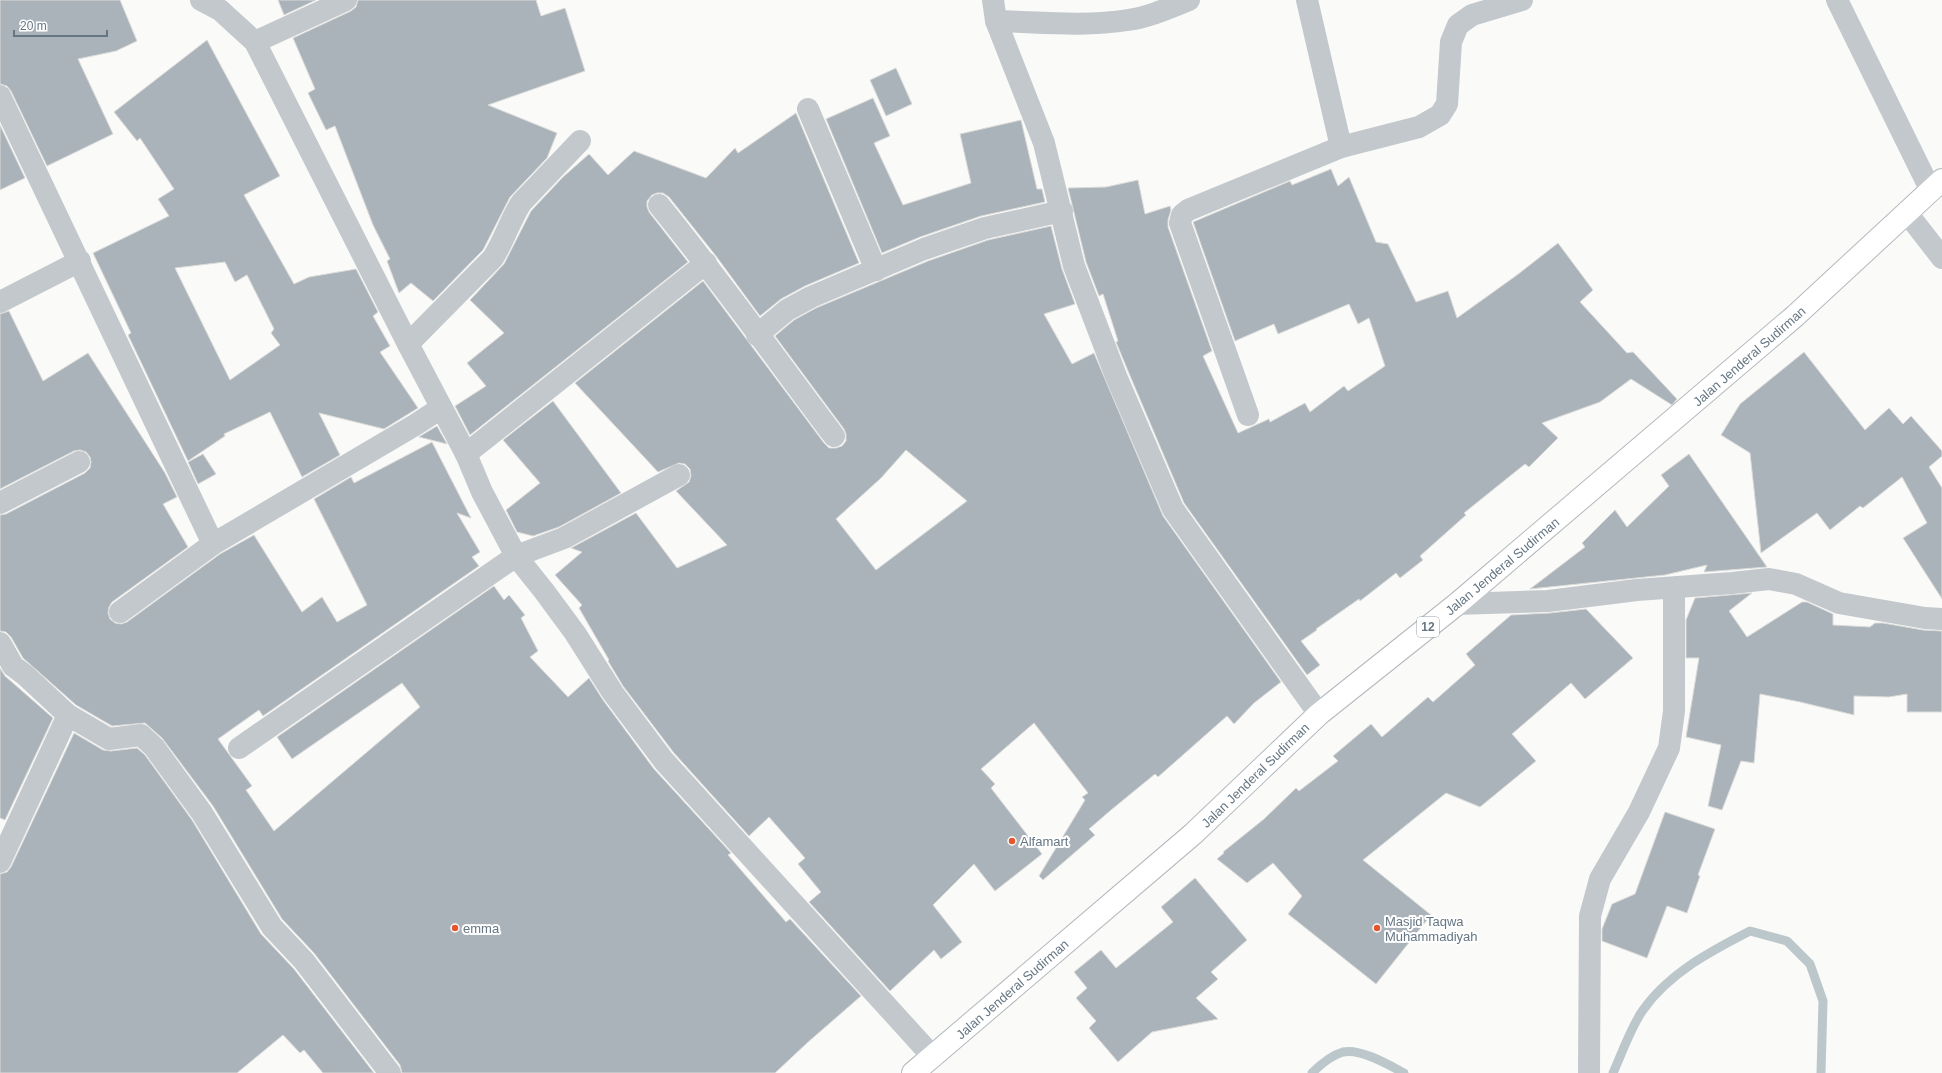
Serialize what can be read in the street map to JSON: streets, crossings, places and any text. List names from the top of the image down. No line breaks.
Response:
{"streets":{"highway":["Jalan Jenderal Sudirman","12"]},"places":["Alfamart","emma","Masjid Taqwa Muhammadiyah"],"scale_bar":"20 m"}
